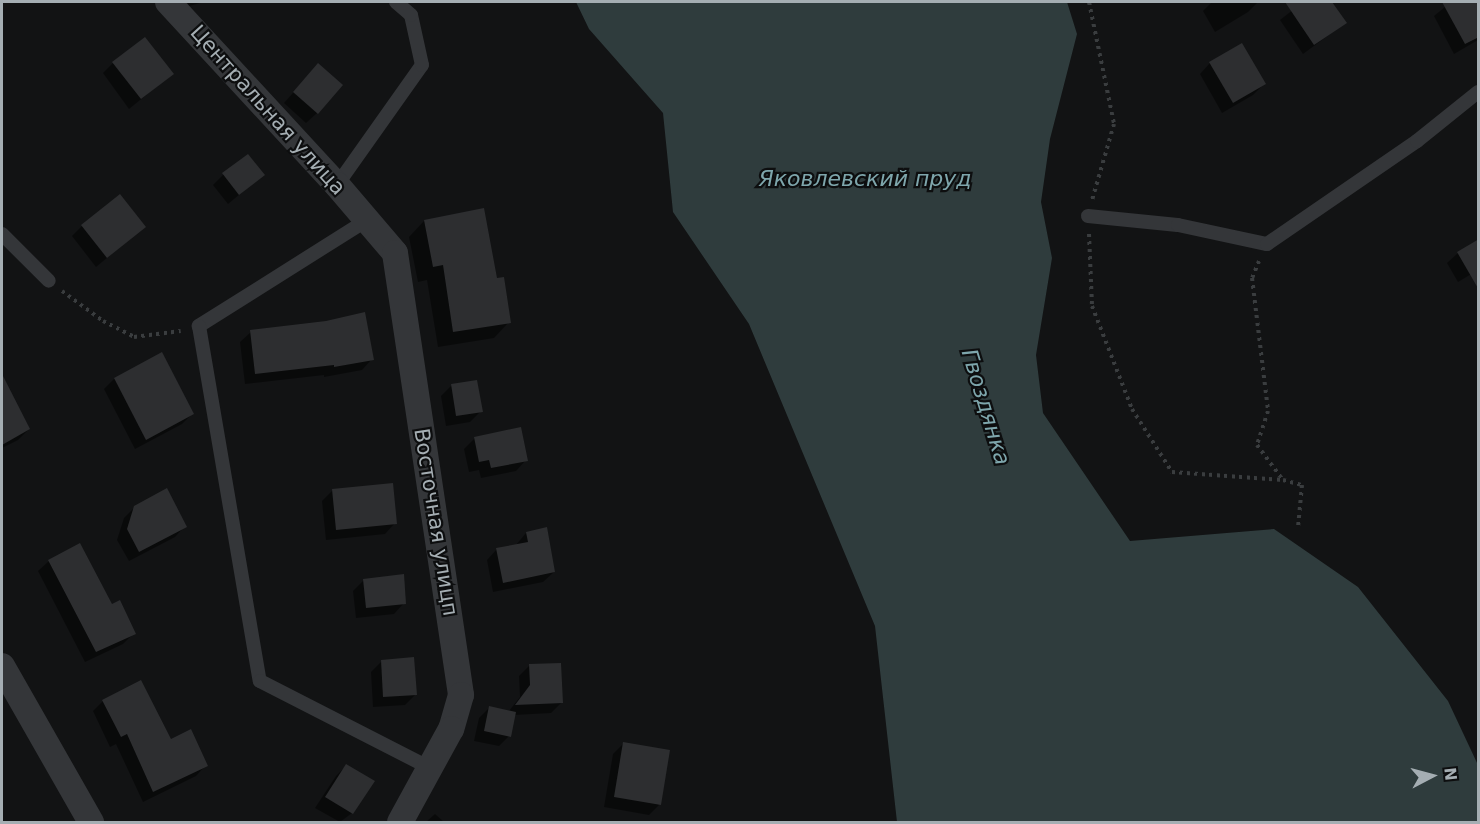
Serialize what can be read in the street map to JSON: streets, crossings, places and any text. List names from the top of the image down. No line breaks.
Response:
{"streets":{"street":["Центральная улица","Восточная улицп"]},"crossings":[["Центральная улица","Восточная улицп"]],"water":["Яковлевский пруд","Гвоздянка"],"north":"right"}
